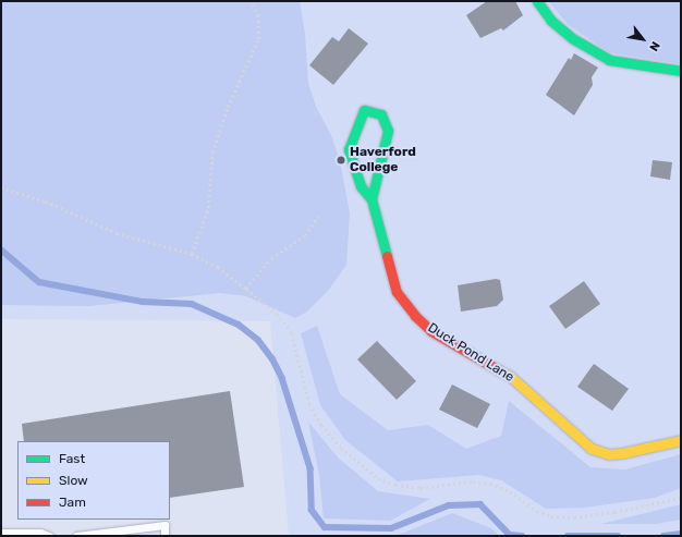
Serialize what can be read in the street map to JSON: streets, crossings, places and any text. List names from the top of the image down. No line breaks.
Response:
{"streets":{"street":["Duck Pond Lane"]},"places":["Haverford College"],"legend":["Fast","Slow","Jam"],"north":"bottom right"}
